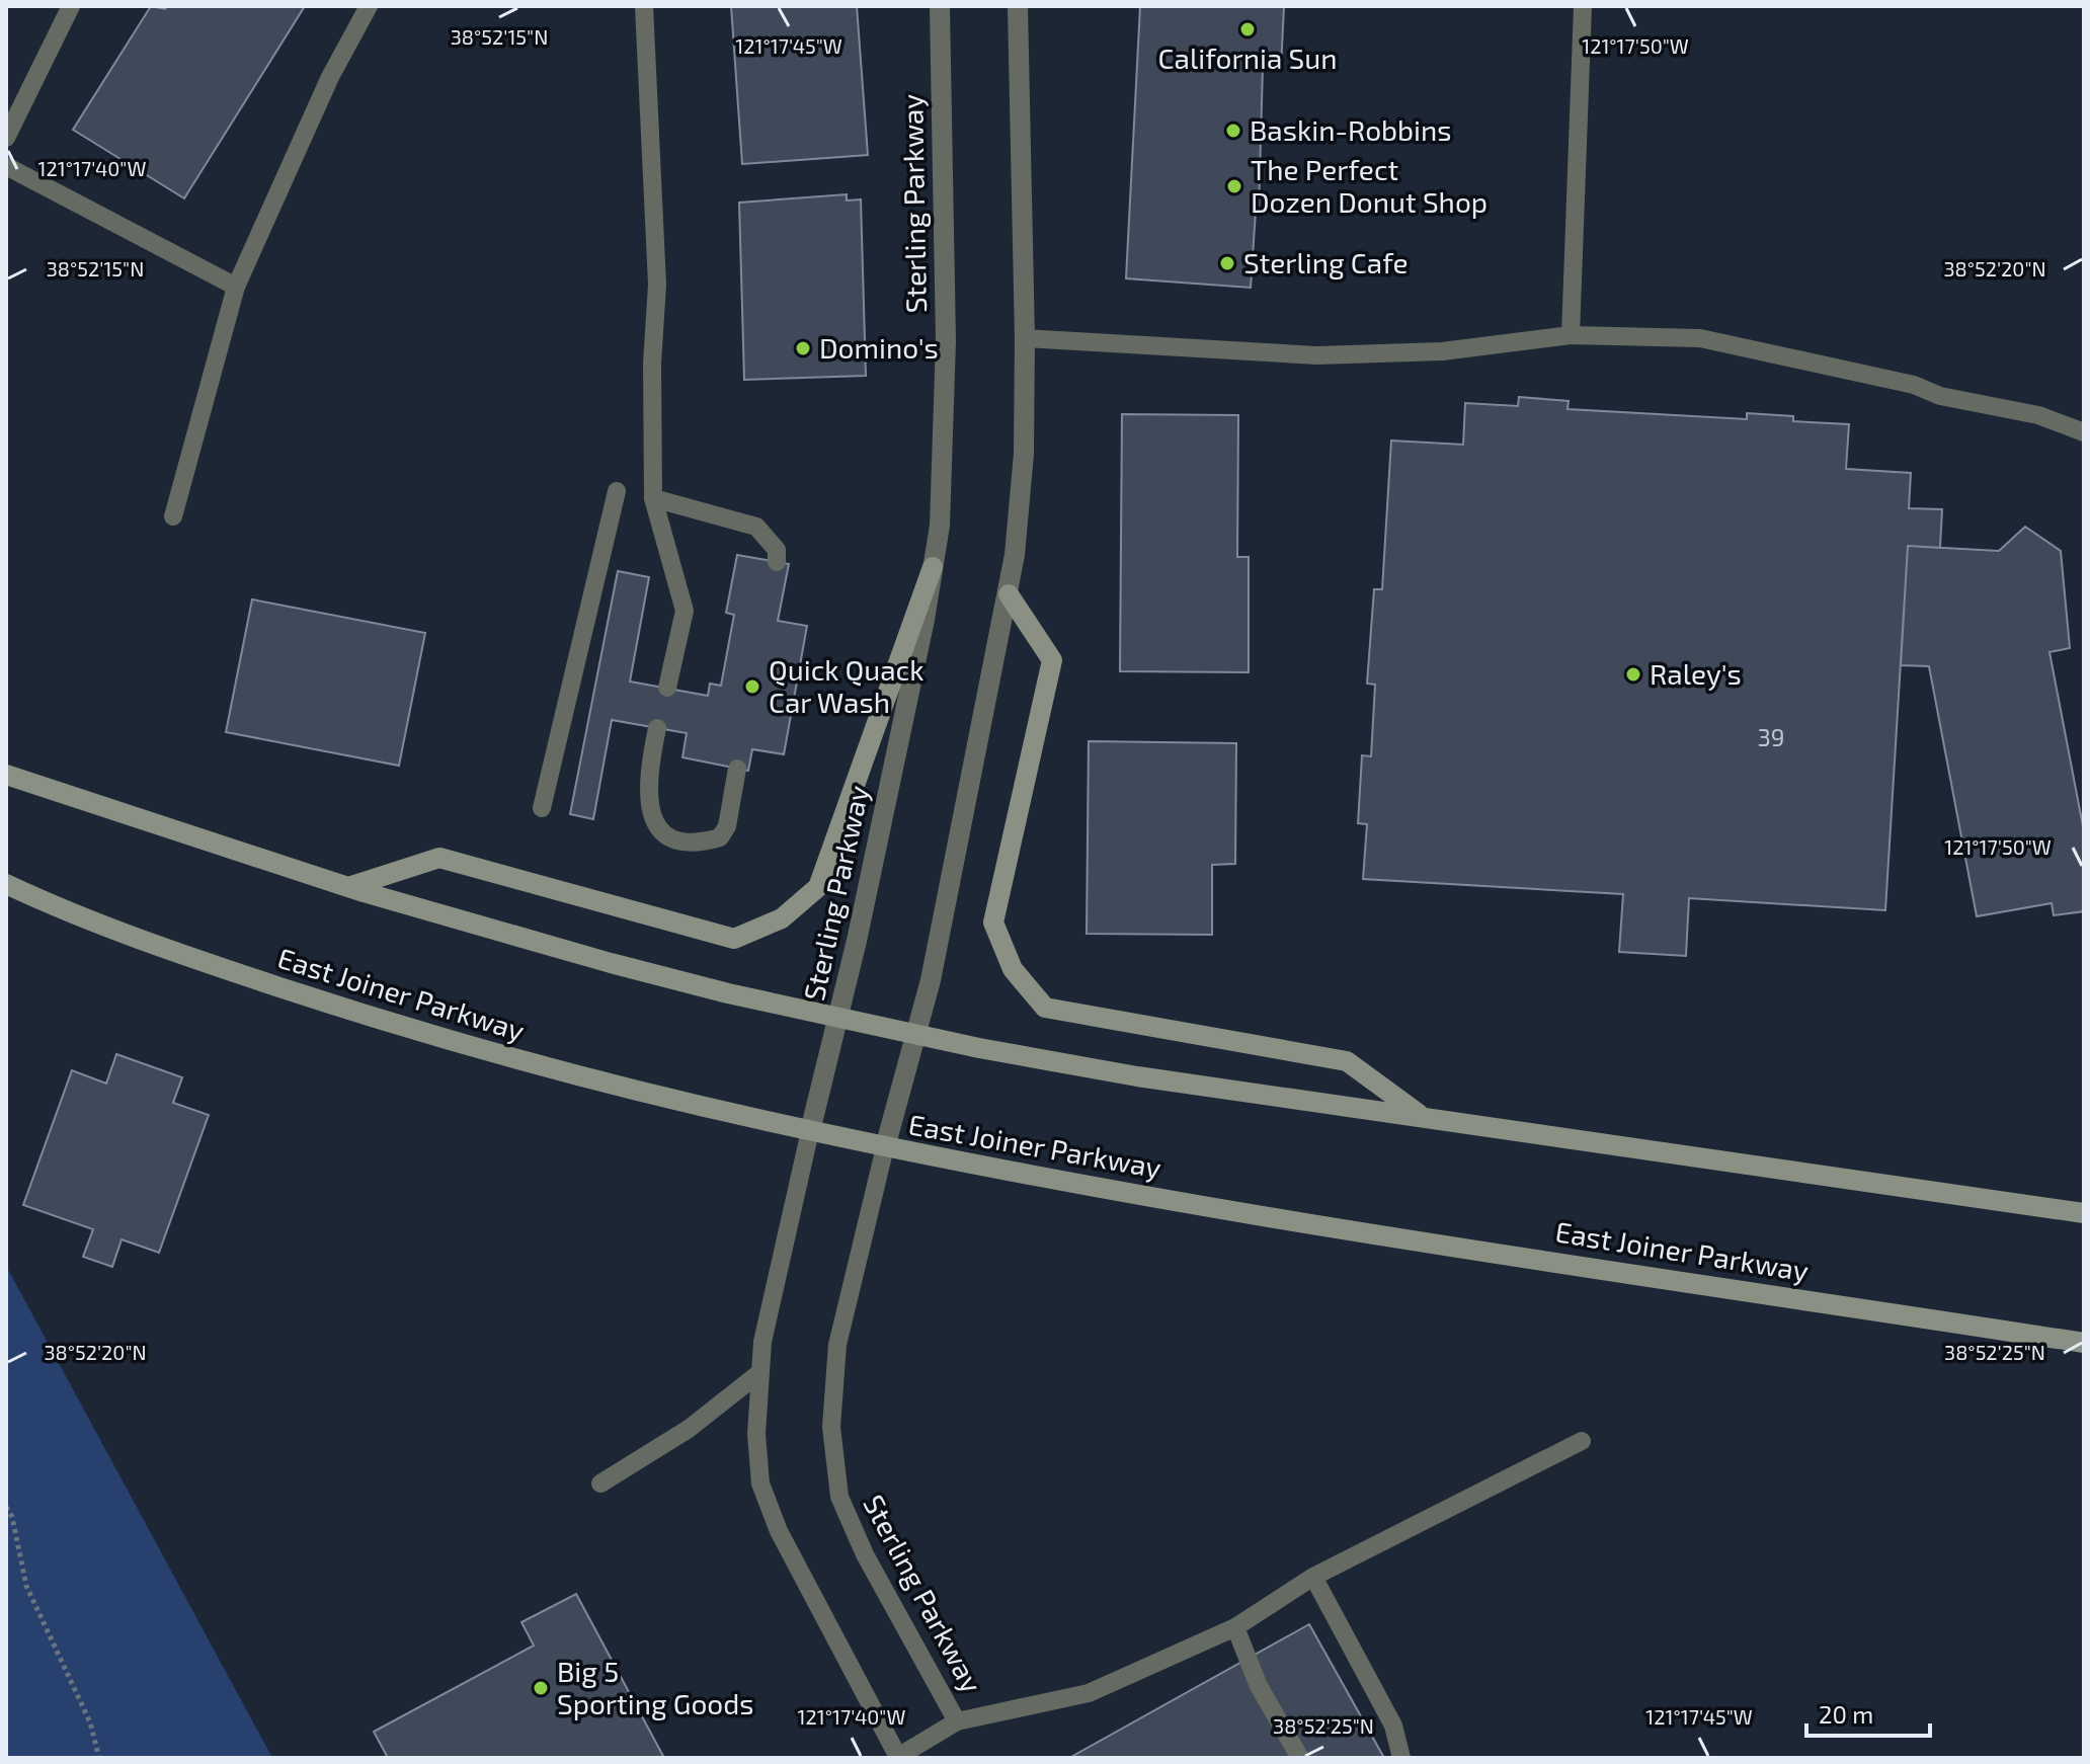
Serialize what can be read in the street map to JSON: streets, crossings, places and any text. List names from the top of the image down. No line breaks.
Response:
{"streets":{"main road":["East Joiner Parkway"],"street":["Sterling Parkway"]},"crossings":[["Sterling Parkway","East Joiner Parkway"]],"places":["California Sun","Baskin-Robbins","The Perfect Dozen Donut Shop","Sterling Cafe","Domino's","Raley's","Quick Quack Car Wash","Big 5 Sporting Goods"],"house_numbers":["39"],"scale_bar":"20 m","coordinates":["38°52'15\"N","121°17'45\"W","121°17'50\"W","121°17'40\"W","38°52'20\"N","38°52'25\"N"]}
